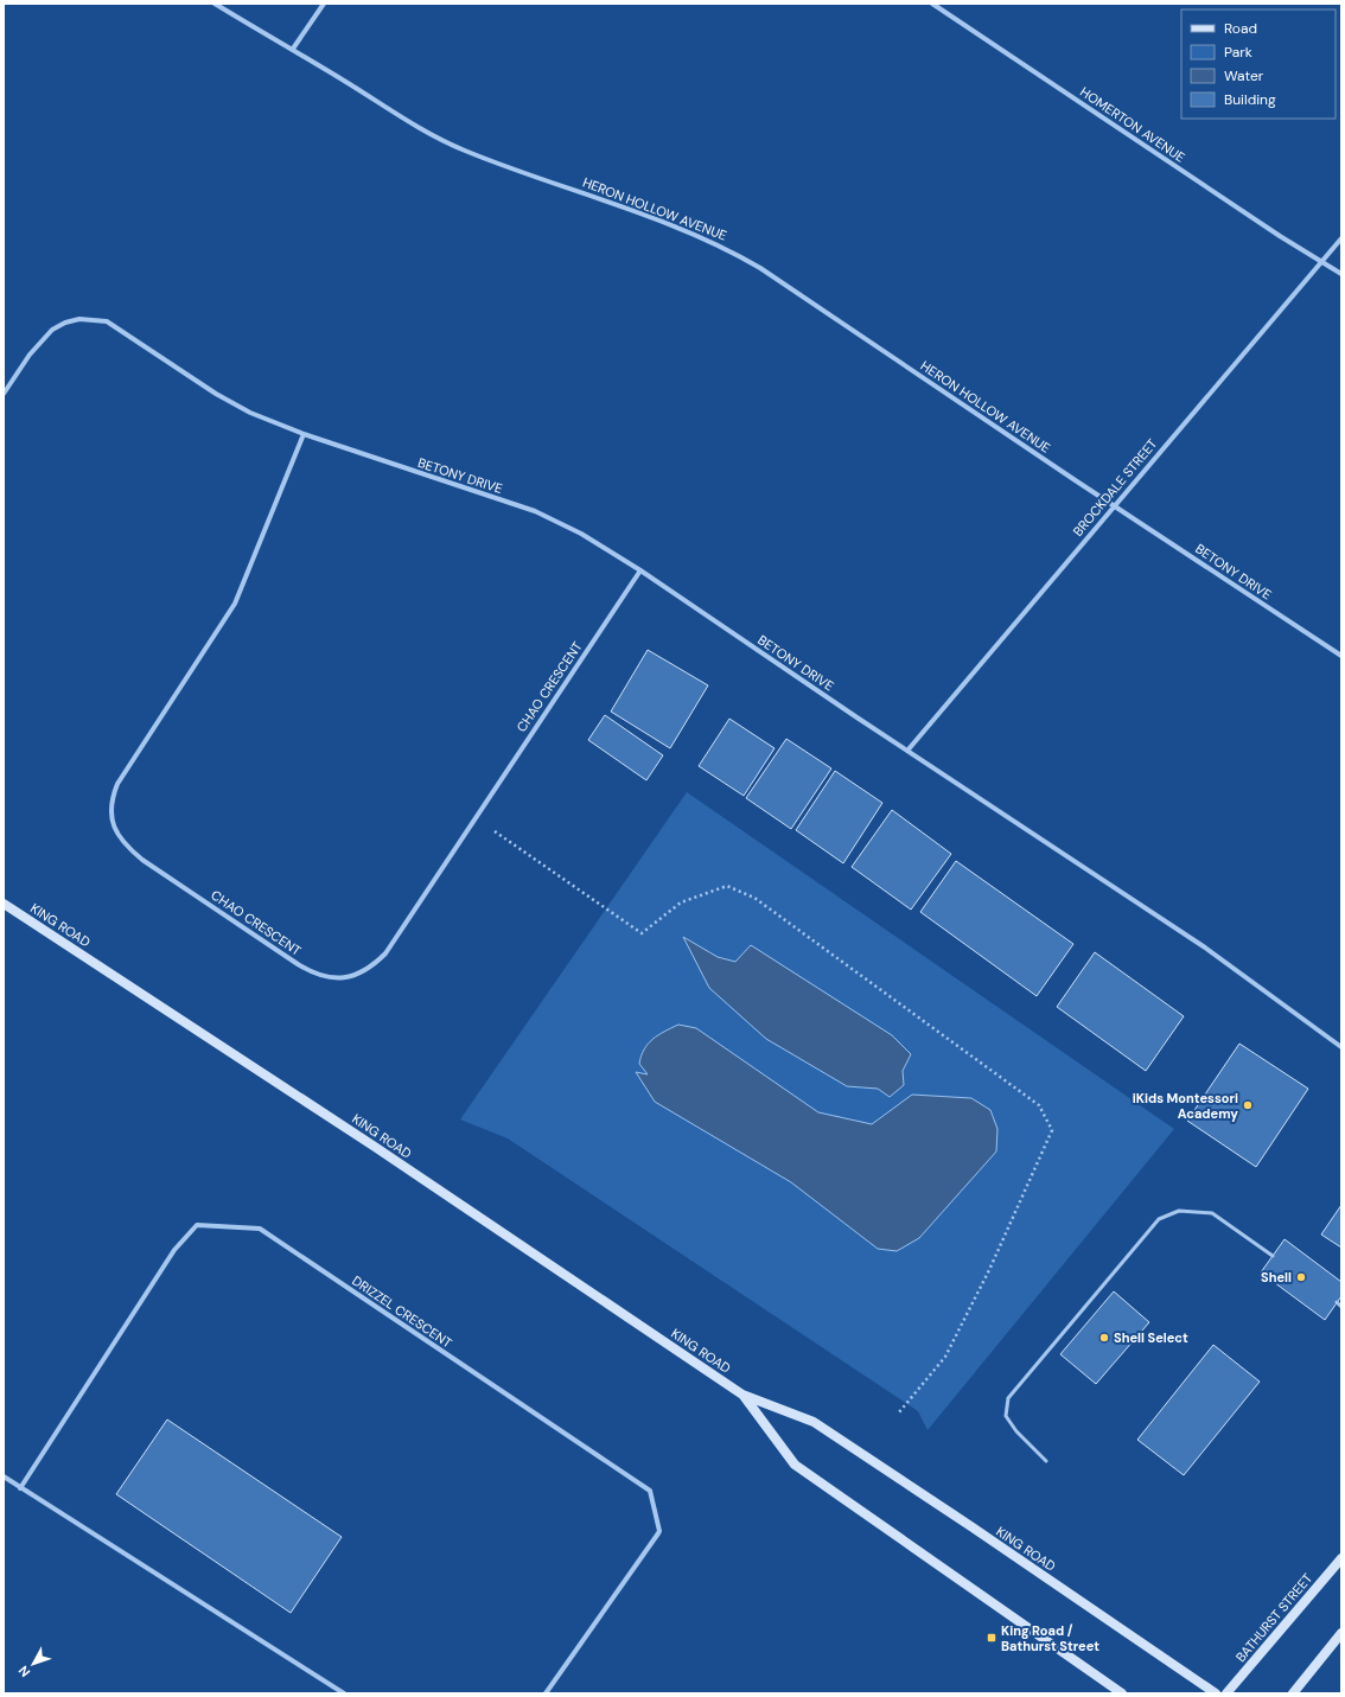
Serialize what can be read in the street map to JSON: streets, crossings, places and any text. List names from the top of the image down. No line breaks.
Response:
{"streets":{"main road":["KING ROAD","BATHURST STREET"],"street":["HOMERTON AVENUE","HERON HOLLOW AVENUE","BETONY DRIVE","BROCKDALE STREET","CHAO CRESCENT","DRIZZEL CRESCENT"]},"crossings":[["HOMERTON AVENUE","BROCKDALE STREET"],["HERON HOLLOW AVENUE","BETONY DRIVE"],["HERON HOLLOW AVENUE","BROCKDALE STREET"],["BETONY DRIVE","BROCKDALE STREET"],["BETONY DRIVE","CHAO CRESCENT"]],"places":{"other":["iKids Montessori Academy","Shell","Shell Select"],"transit":["King Road / Bathurst Street"]},"legend":["Road","Park","Water","Building"],"north":"bottom left"}
